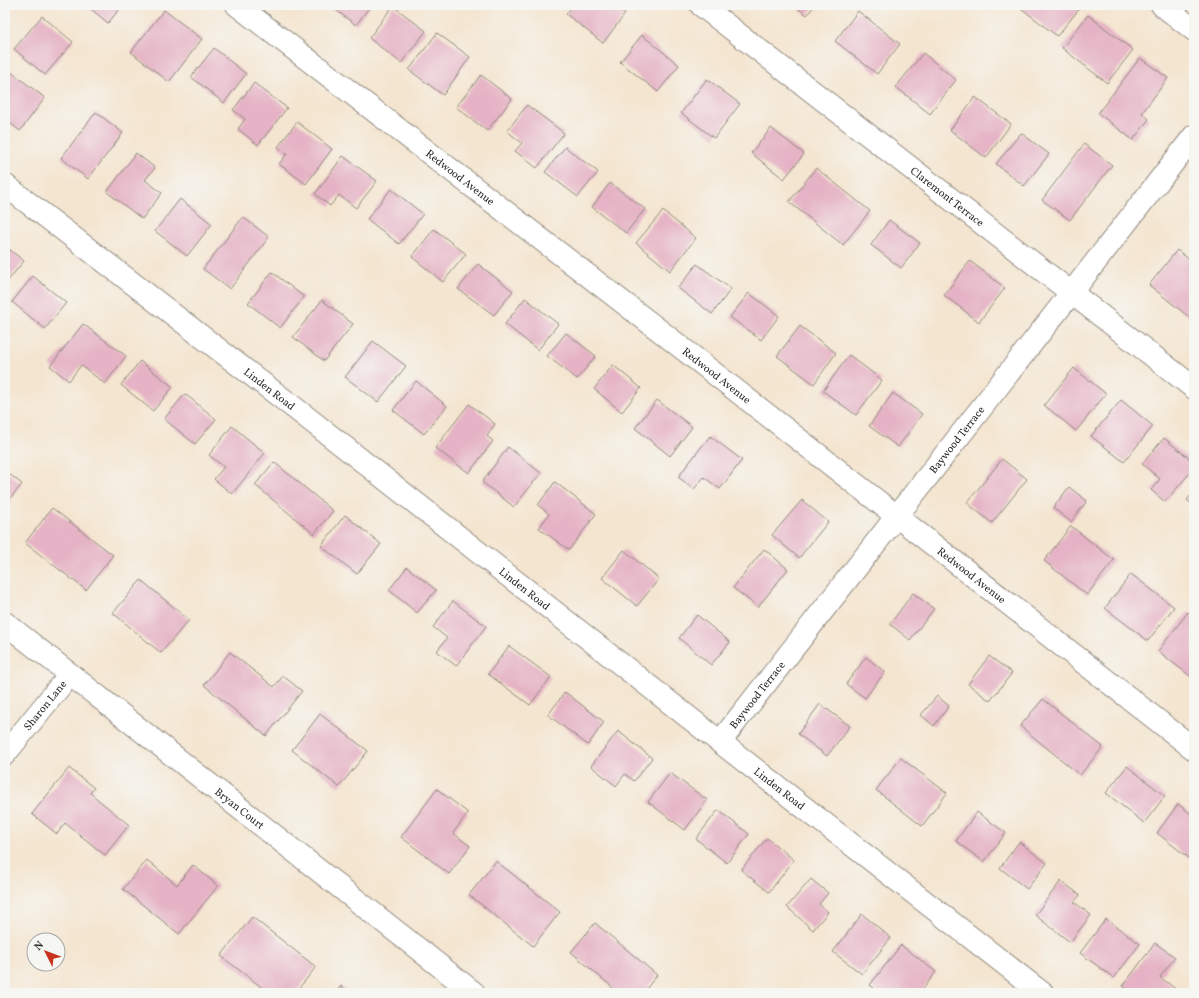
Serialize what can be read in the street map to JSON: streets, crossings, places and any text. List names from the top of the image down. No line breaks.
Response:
{"streets":{"street":["Redwood Avenue","Claremont Terrace","Linden Road","Baywood Terrace","Sharon Lane","Bryan Court"]},"crossings":[["Redwood Avenue","Baywood Terrace"],["Claremont Terrace","Baywood Terrace"],["Linden Road","Baywood Terrace"],["Sharon Lane","Bryan Court"]],"north":"top left"}
